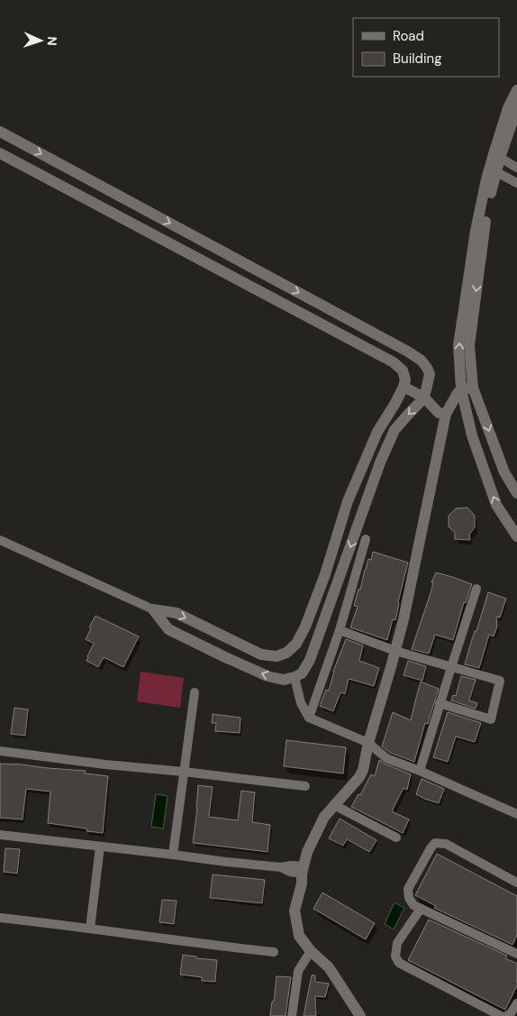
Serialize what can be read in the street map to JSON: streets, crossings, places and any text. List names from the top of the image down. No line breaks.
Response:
{"legend":["Road","Building"],"north":"right"}
